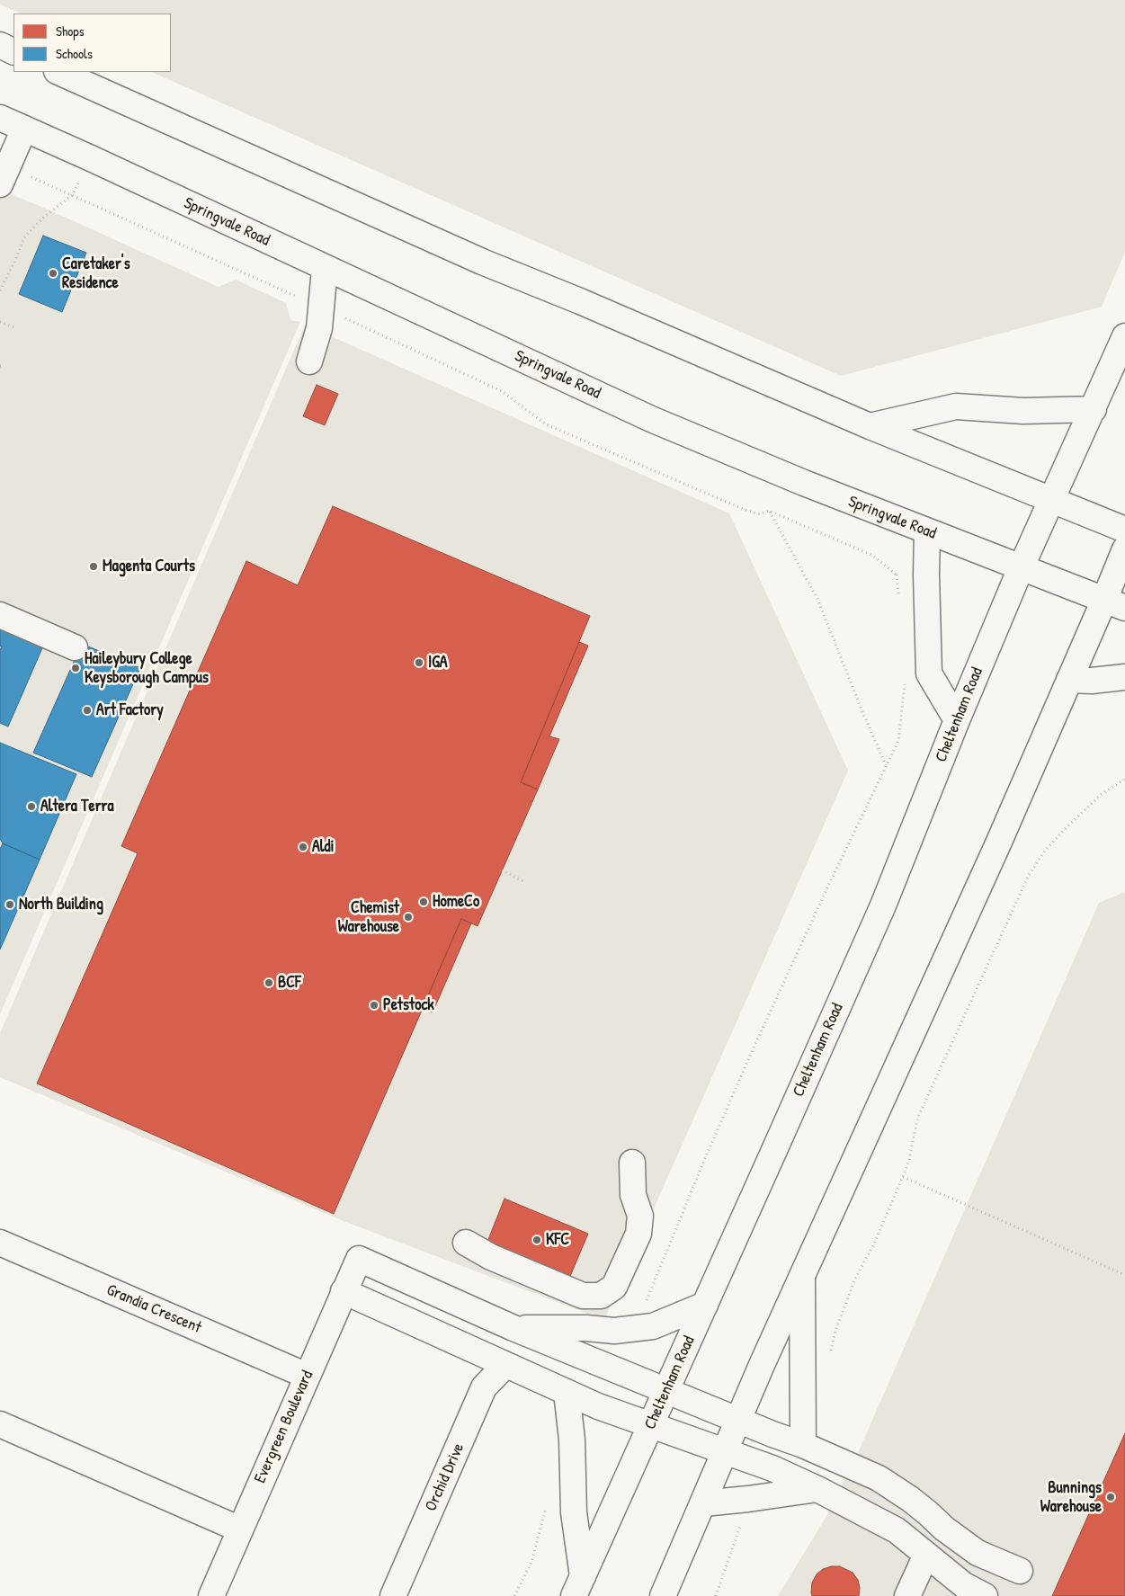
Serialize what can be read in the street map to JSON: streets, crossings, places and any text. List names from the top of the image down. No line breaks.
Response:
{"streets":{"main road":["Springvale Road","Cheltenham Road","Grandia Crescent","Evergreen Boulevard","Orchid Drive"]},"crossings":[["Springvale Road","Cheltenham Road"],["Grandia Crescent","Evergreen Boulevard"]],"places":["Caretaker's Residence","Magenta Courts","IGA","Haileybury College Keysborough Campus","Art Factory","Altera Terra","Aldi","HomeCo","North Building","Chemist Warehouse","BCF","Petstock","KFC","Bunnings Warehouse"],"legend":["Shops","Schools"]}
